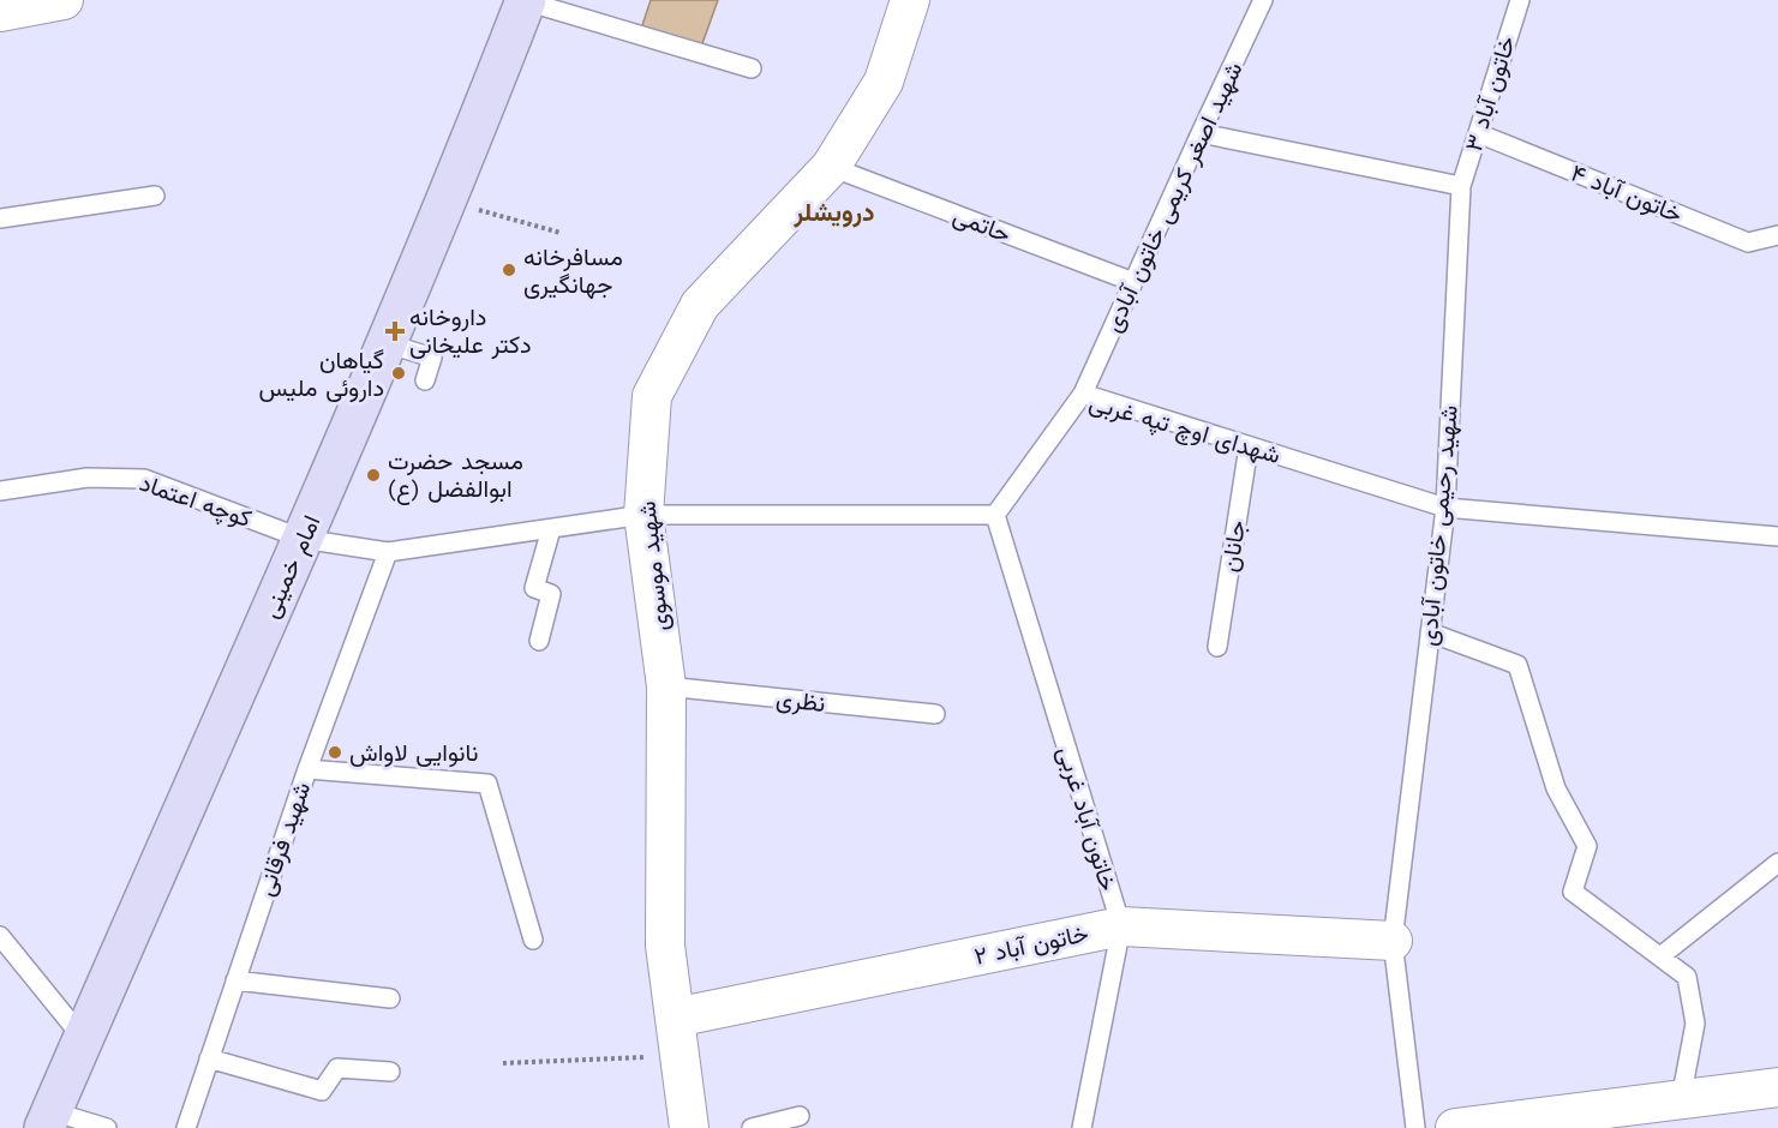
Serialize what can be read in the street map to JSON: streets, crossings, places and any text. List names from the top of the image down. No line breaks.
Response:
{"streets":{"main road":["امام خمینی"],"street":["شهید موسوی","خاتون آباد ۲"],"lane":["خاتون آباد ۳","خاتون آباد ۴","شهید اصغر کریمی خاتون آبادی","حاتمی","شهدای اوچ تپه غربی","کوچه اعتماد","شهید رحیمی خاتون آبادی","جانان","نظری","خاتون آباد غربی","شهید فرقانی"]},"crossings":[["خاتون آباد ۳","خاتون آباد ۴"],["خاتون آباد ۳","شهید رحیمی خاتون آبادی"],["شهید اصغر کریمی خاتون آبادی","حاتمی"],["شهید اصغر کریمی خاتون آبادی","شهدای اوچ تپه غربی"],["حاتمی","شهید موسوی"],["شهدای اوچ تپه غربی","شهید رحیمی خاتون آبادی"],["شهدای اوچ تپه غربی","جانان"],["شهدای اوچ تپه غربی","خاتون آباد غربی"],["کوچه اعتماد","امام خمینی"],["کوچه اعتماد","شهید موسوی"],["کوچه اعتماد","شهید فرقانی"],["شهید رحیمی خاتون آبادی","خاتون آباد ۲"],["شهید موسوی","نظری"],["شهید موسوی","خاتون آباد ۲"],["خاتون آباد غربی","خاتون آباد ۲"]],"districts":["درویشلر"],"places":{"other":["مسافرخانه جهانگیری","گیاهان داروئی ملیس","مسجد حضرت ابوالفضل (ع)","نانوایی لاواش"],"health":["داروخانه دکتر علیخانی"]}}
